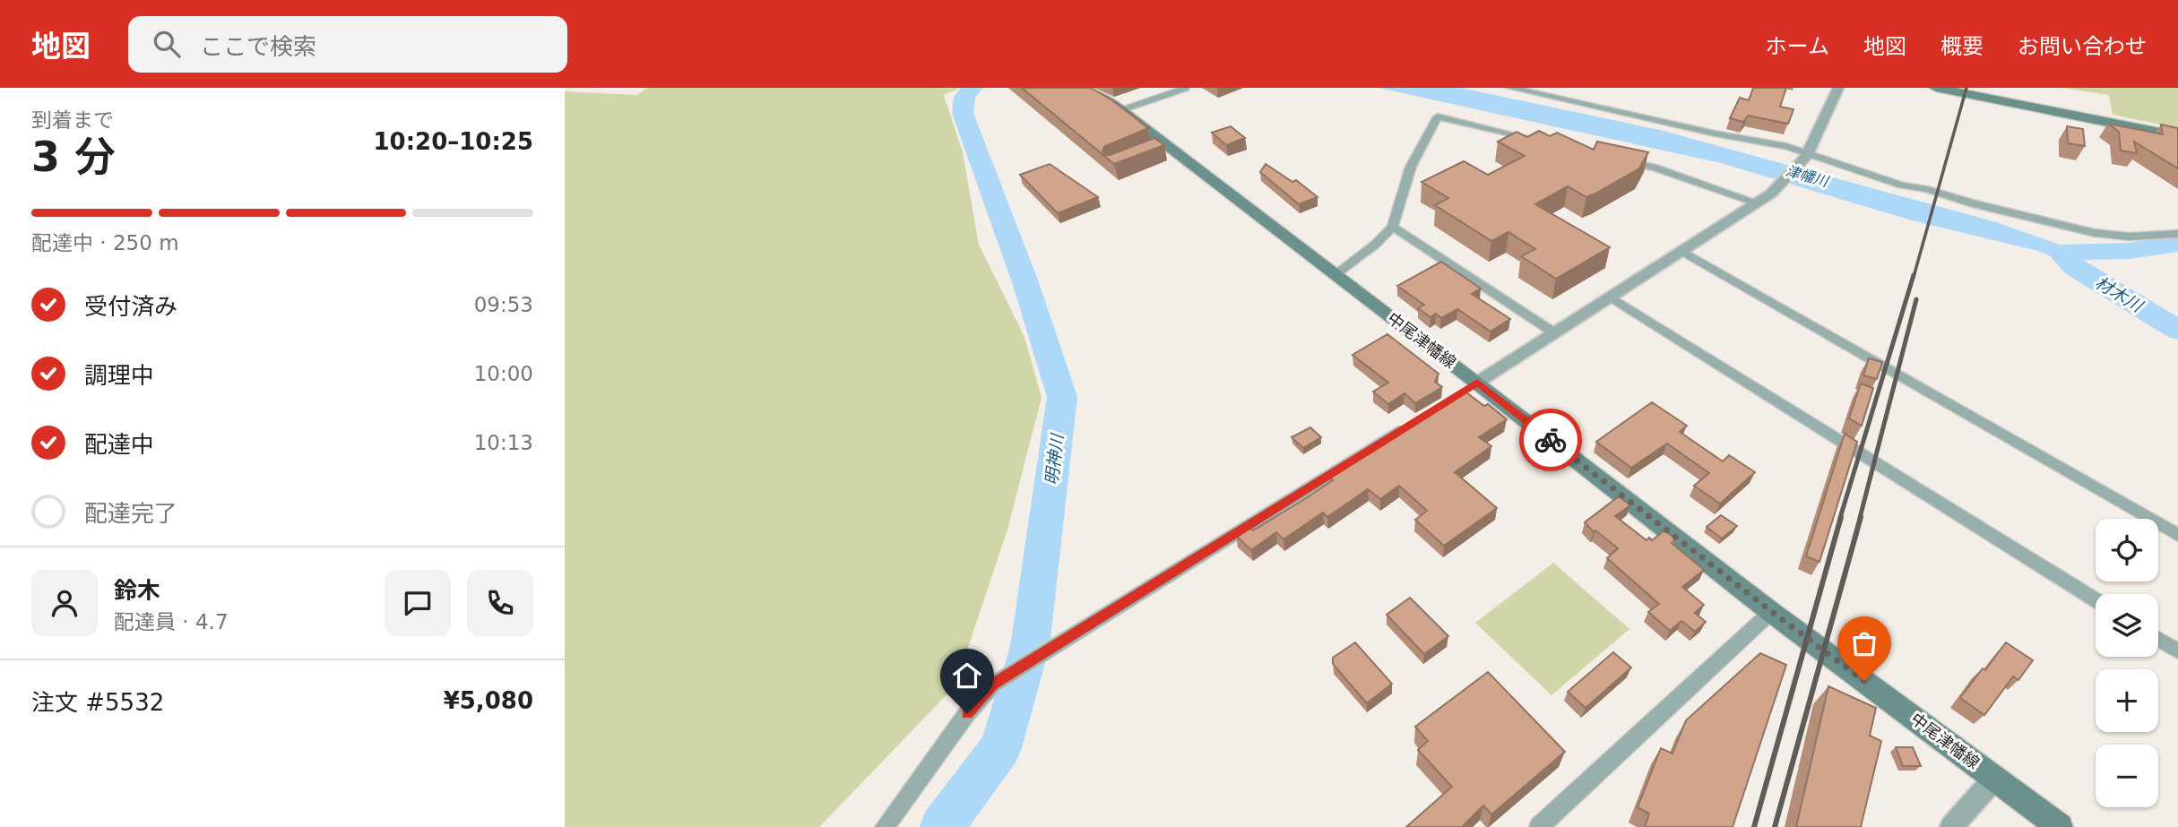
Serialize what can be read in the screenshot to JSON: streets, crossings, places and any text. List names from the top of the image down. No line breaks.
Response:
{"streets":{"main road":["中尾津幡線"]},"water":["津幡川","材木川","明神川"],"page":{"header":"地図","search":"ここで検索","nav":["ホーム","地図","概要","お問い合わせ"],"heading":["3 分","到着まで","10:20–10:25"],"panel":["鈴木","配達員 · 4.7","注文 #5532","¥5,080"],"bar":"配達中 · 250 m","list":[["受付済み","09:53"],["調理中","10:00"],["配達中","10:13"],"配達完了"],"map_buttons":["+","−"]}}
